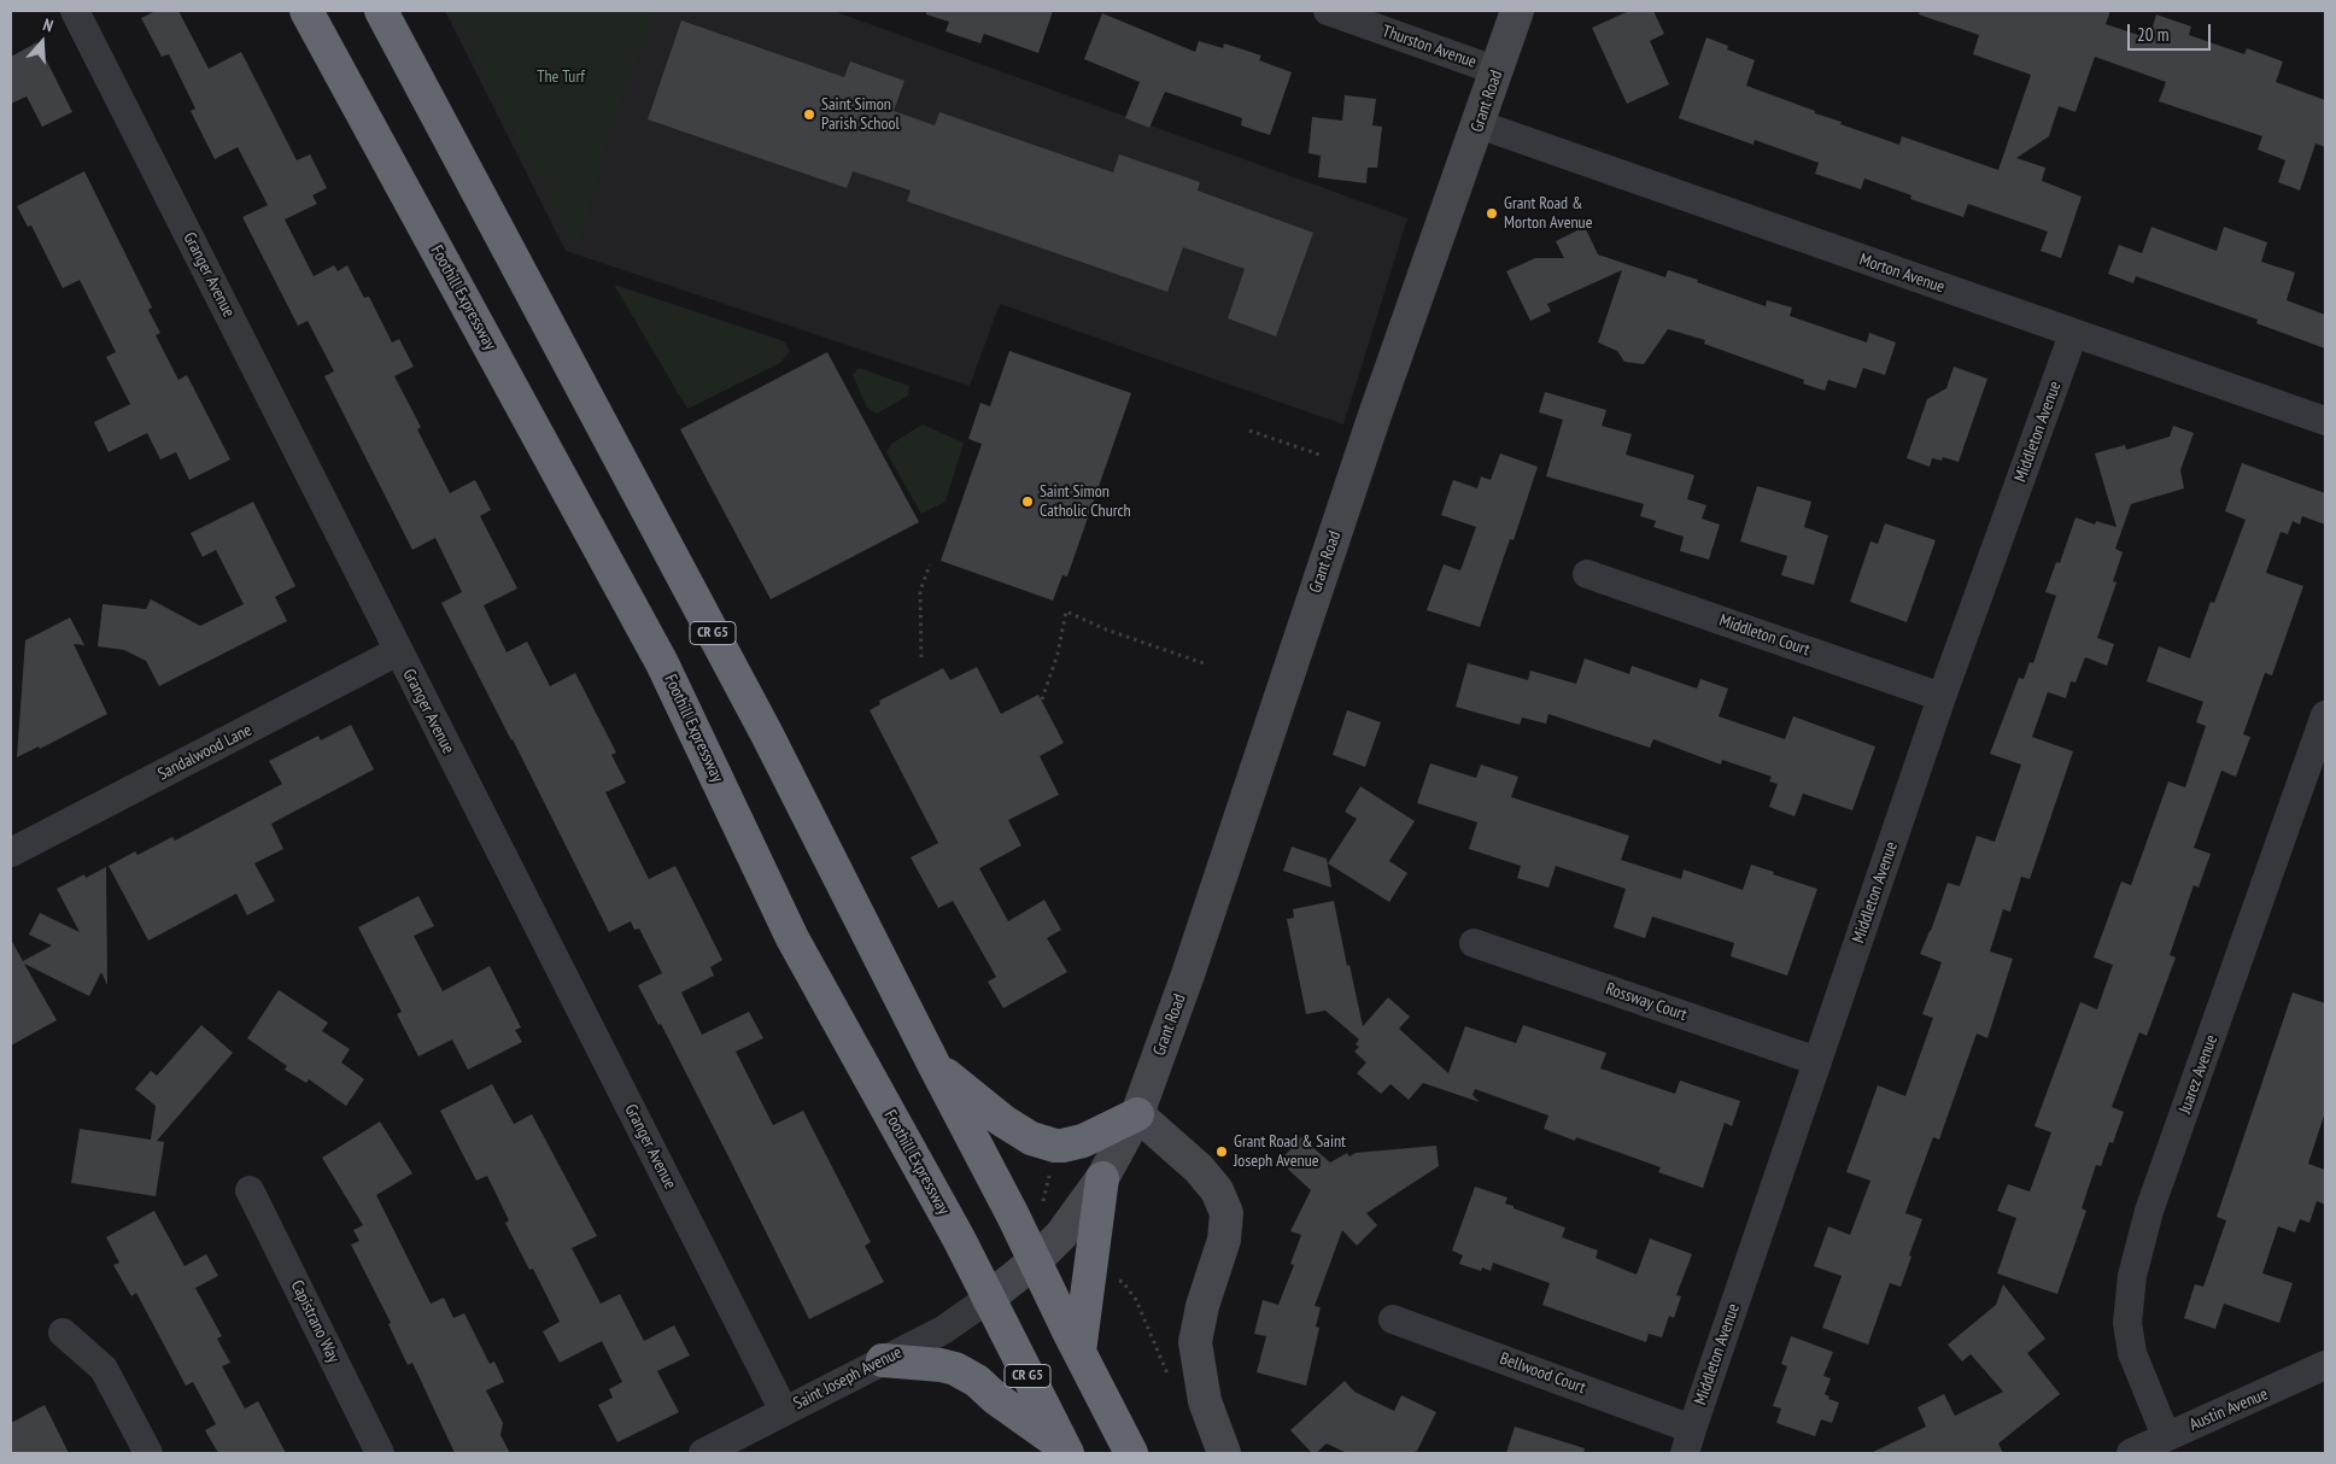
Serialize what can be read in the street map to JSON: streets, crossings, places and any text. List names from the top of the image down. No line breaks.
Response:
{"streets":{"highway":["Foothill Expressway","CR G5"],"main road":["Grant Road"],"street":["Thurston Avenue","Morton Avenue","Granger Avenue","Middleton Avenue","Middleton Court","Sandalwood Lane","Rossway Court","Juarez Avenue","Capistrano Way","Bellwood Court","Saint Joseph Avenue","Austin Avenue"]},"crossings":[["Thurston Avenue","Grant Road"],["Grant Road","Morton Avenue"],["Grant Road","Foothill Expressway"],["Grant Road","CR G5"],["Grant Road","Saint Joseph Avenue"],["Morton Avenue","Middleton Avenue"],["Granger Avenue","Sandalwood Lane"],["Granger Avenue","Saint Joseph Avenue"],["Foothill Expressway","Saint Joseph Avenue"],["Middleton Avenue","Middleton Court"],["Middleton Avenue","Rossway Court"],["Middleton Avenue","Bellwood Court"],["Juarez Avenue","Austin Avenue"]],"parks":["The Turf"],"places":["Saint Simon Parish School","Grant Road & Morton Avenue","Saint Simon Catholic Church","Grant Road & Saint Joseph Avenue"],"scale_bar":"20 m","north":"top"}
